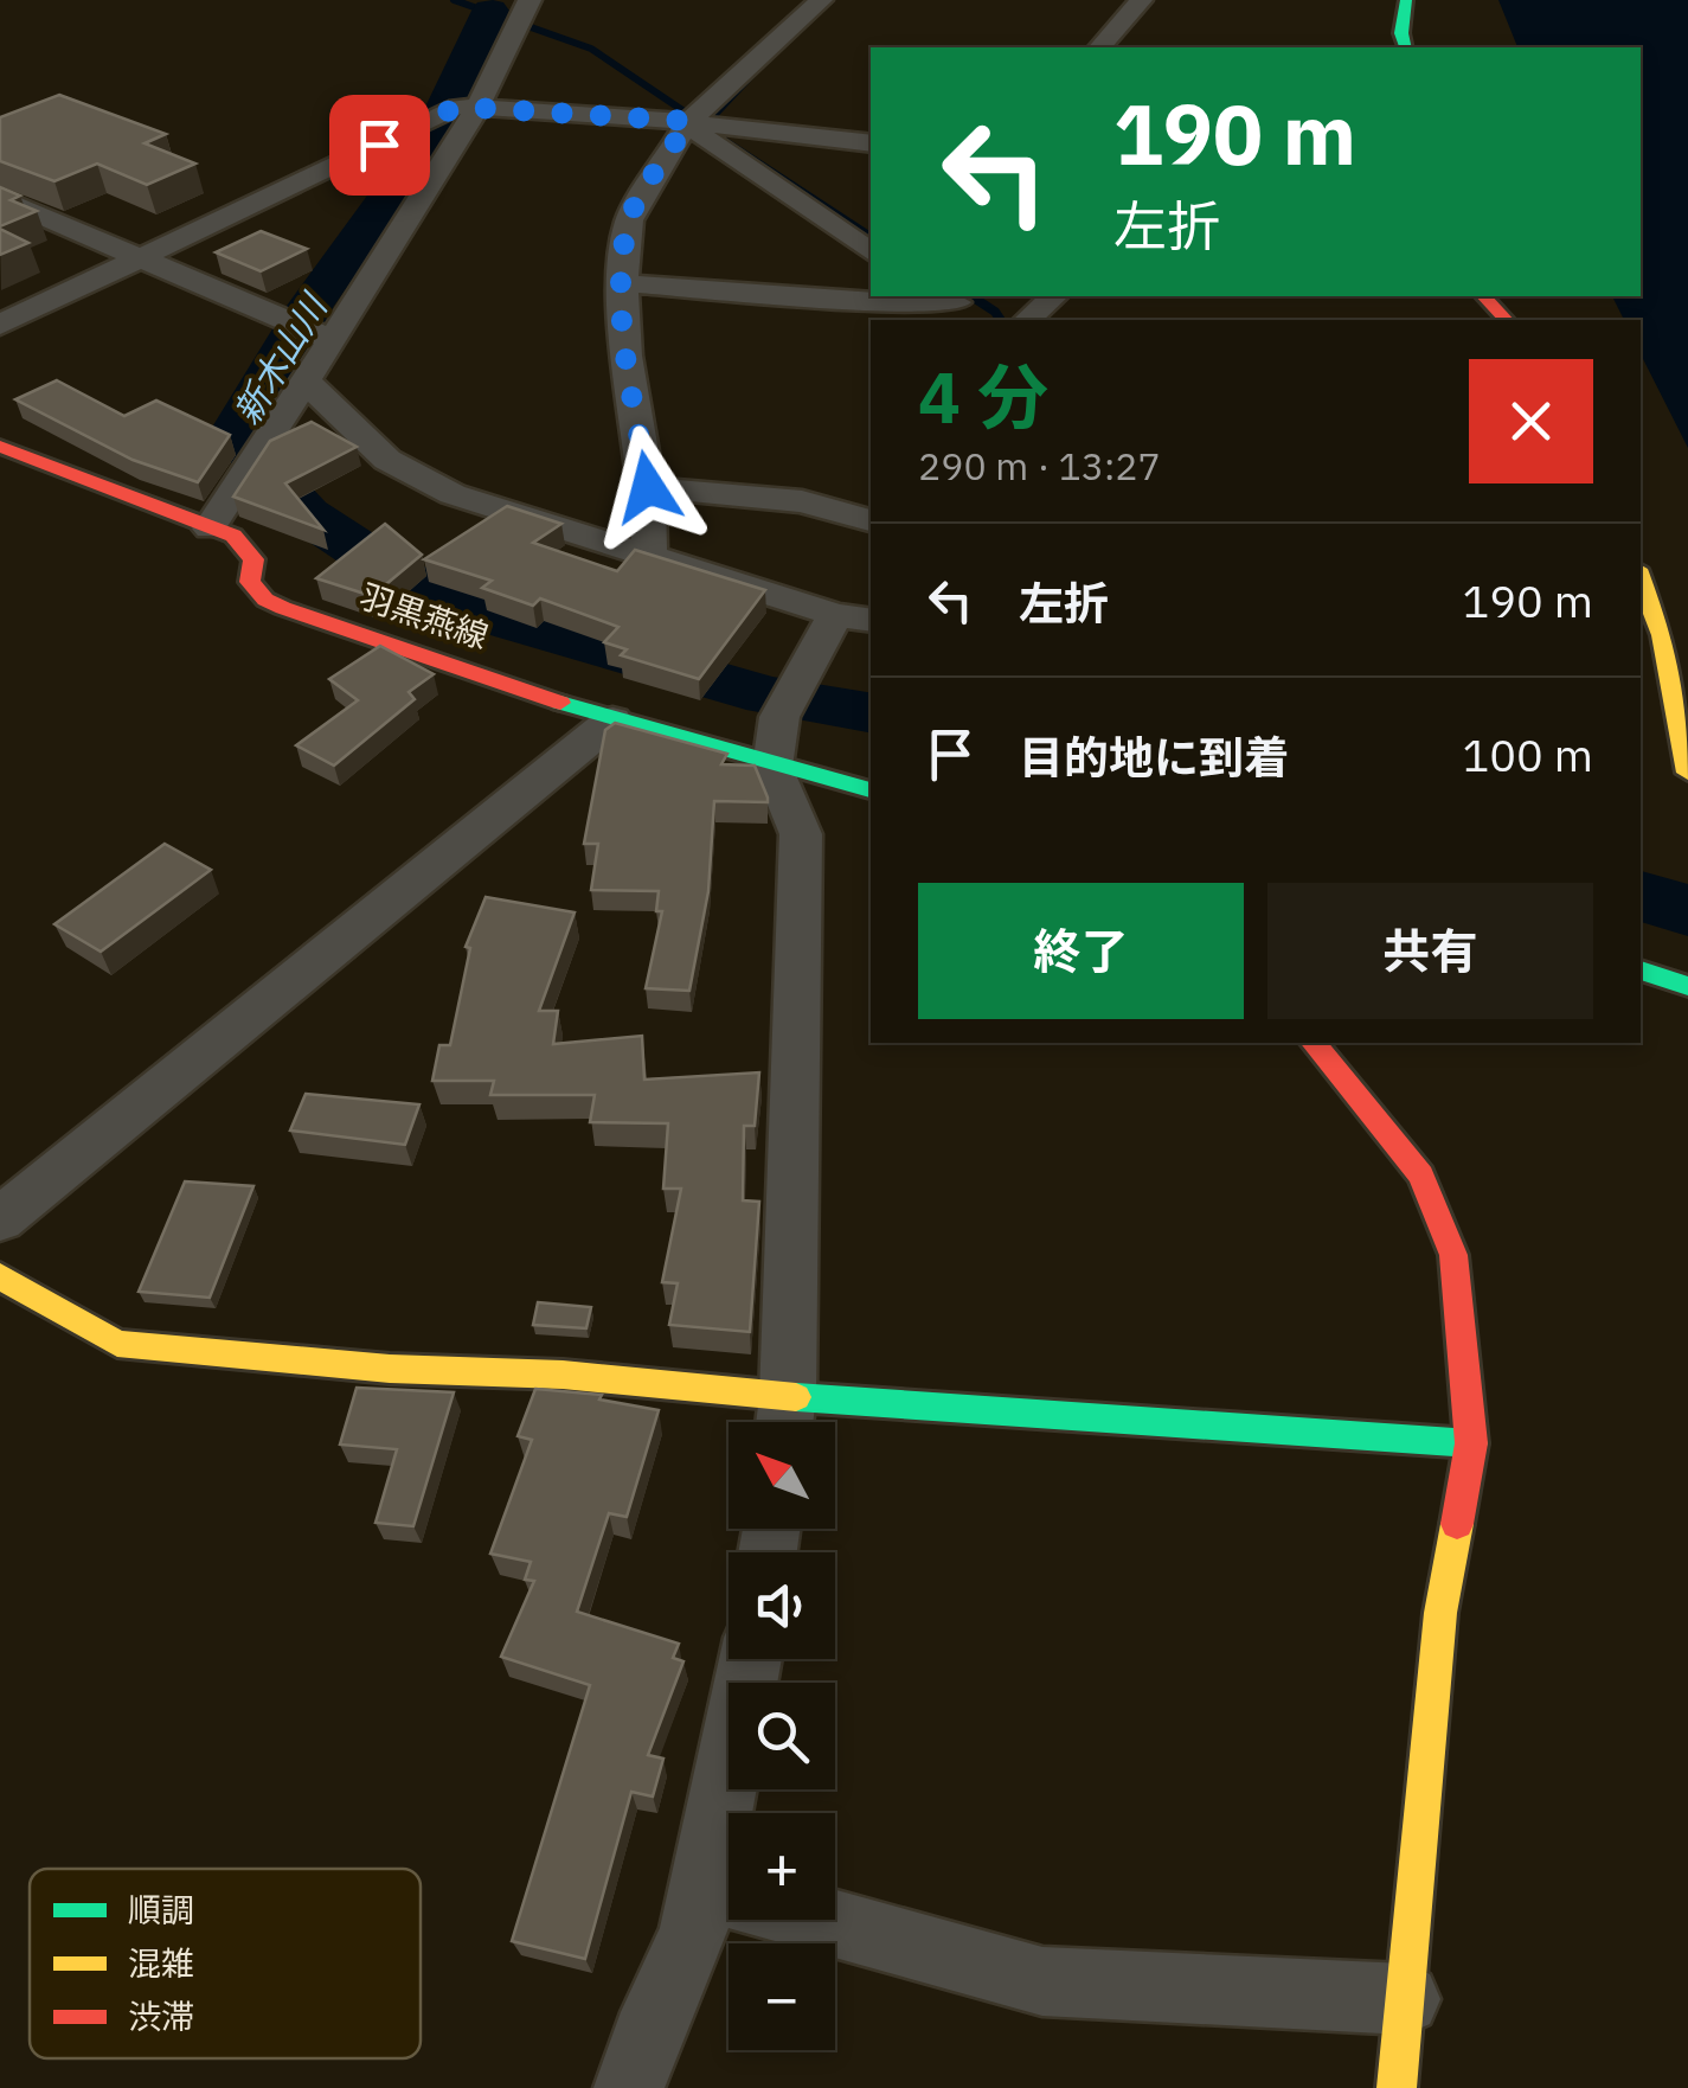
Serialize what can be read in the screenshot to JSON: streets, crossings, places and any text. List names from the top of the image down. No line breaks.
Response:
{"streets":{"main road":["羽黒燕線"]},"water":["新木山川"],"legend":["順調","混雑","渋滞"],"north":"top left","page":{"turn":["190 m","左折"],"heading":["4 分","290 m · 13:27"],"list":[{"name":"左折","value":"190 m"},{"name":"目的地に到着","value":"100 m"}],"buttons":["終了","共有"],"map_buttons":["+","−"]}}
